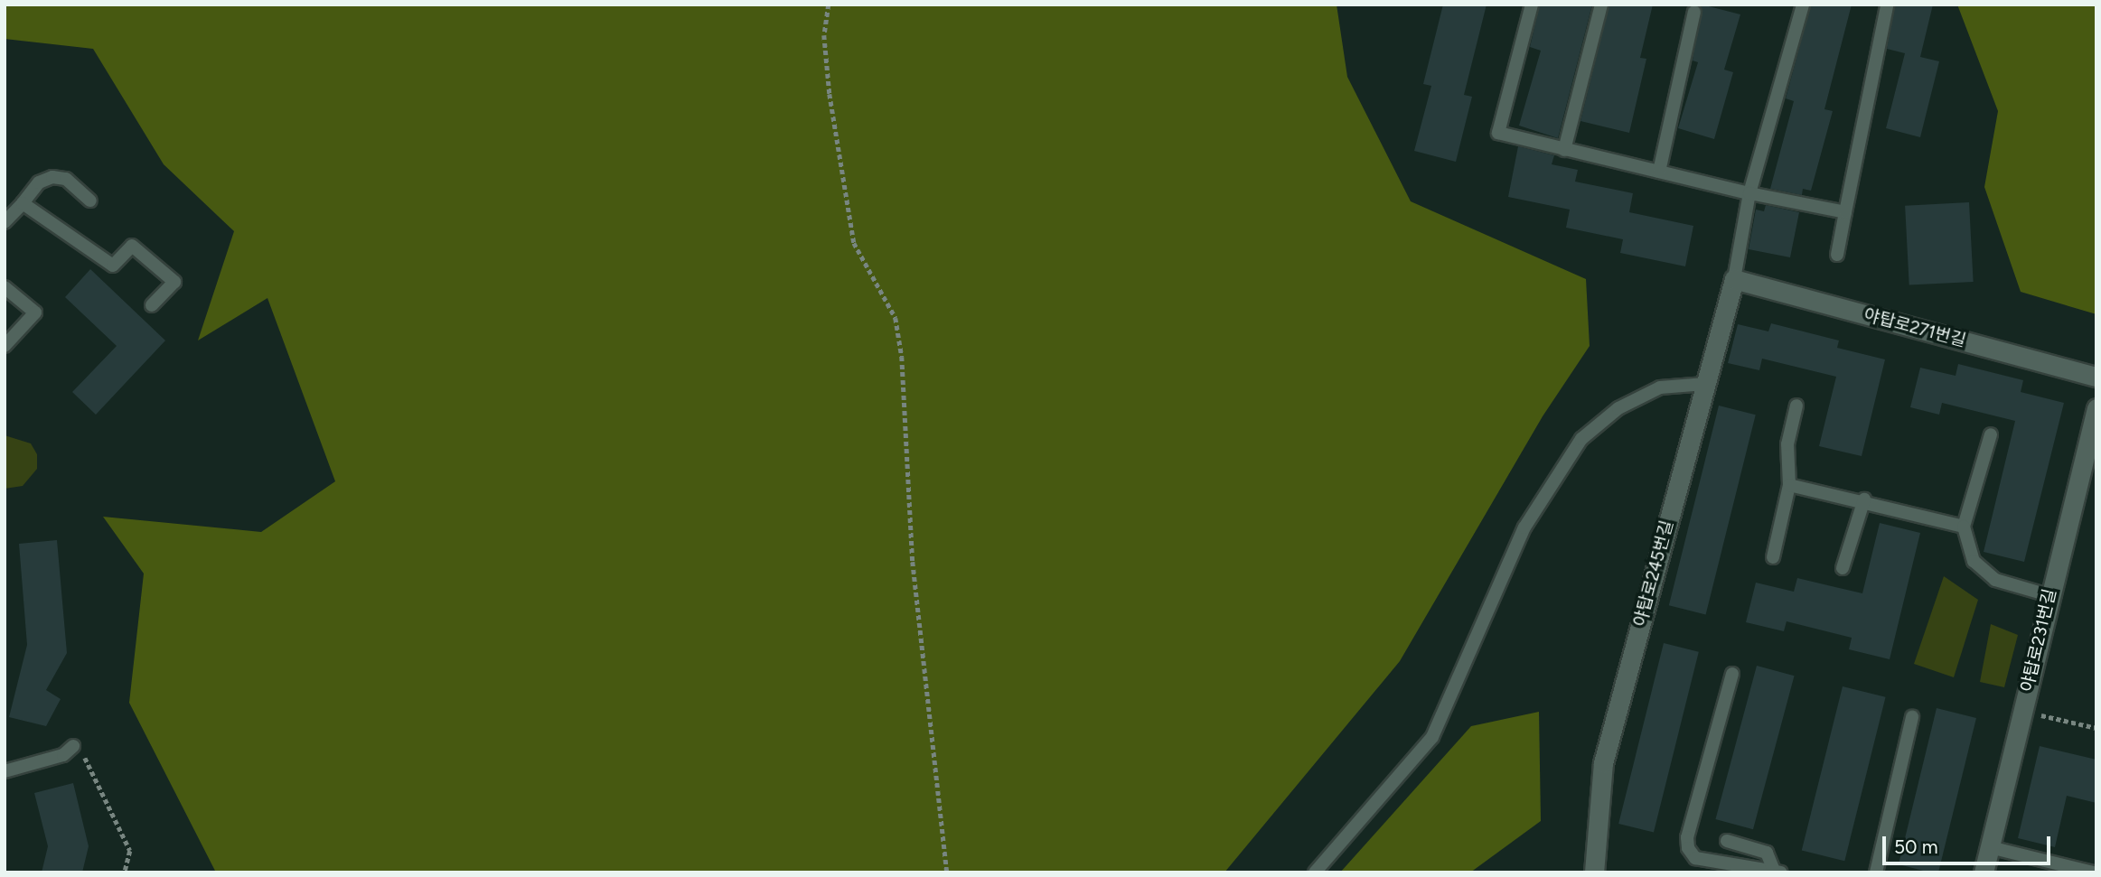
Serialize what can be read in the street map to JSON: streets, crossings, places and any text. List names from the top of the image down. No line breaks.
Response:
{"streets":{"street":["야탑로271번길","야탑로245번길","야탑로231번길"]},"crossings":[["야탑로271번길","야탑로245번길"]],"scale_bar":"50 m"}
